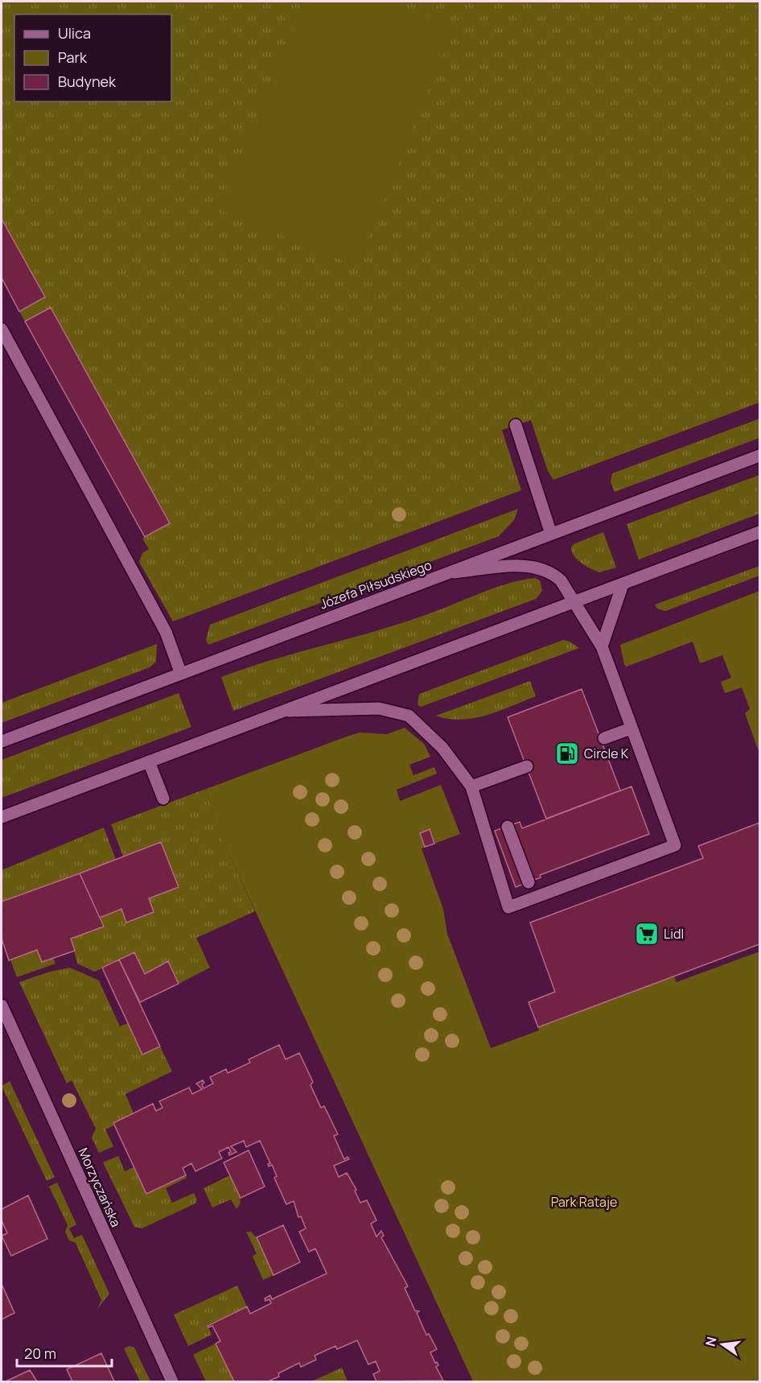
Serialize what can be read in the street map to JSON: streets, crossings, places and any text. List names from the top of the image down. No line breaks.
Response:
{"streets":{"street":["Józefa Piłsudskiego","Morzyczańska"]},"parks":["Park Rataje"],"places":{"fuel station":["Circle K"],"supermarket":["Lidl"]},"legend":["Ulica","Park","Budynek"],"scale_bar":"20 m","north":"left"}
